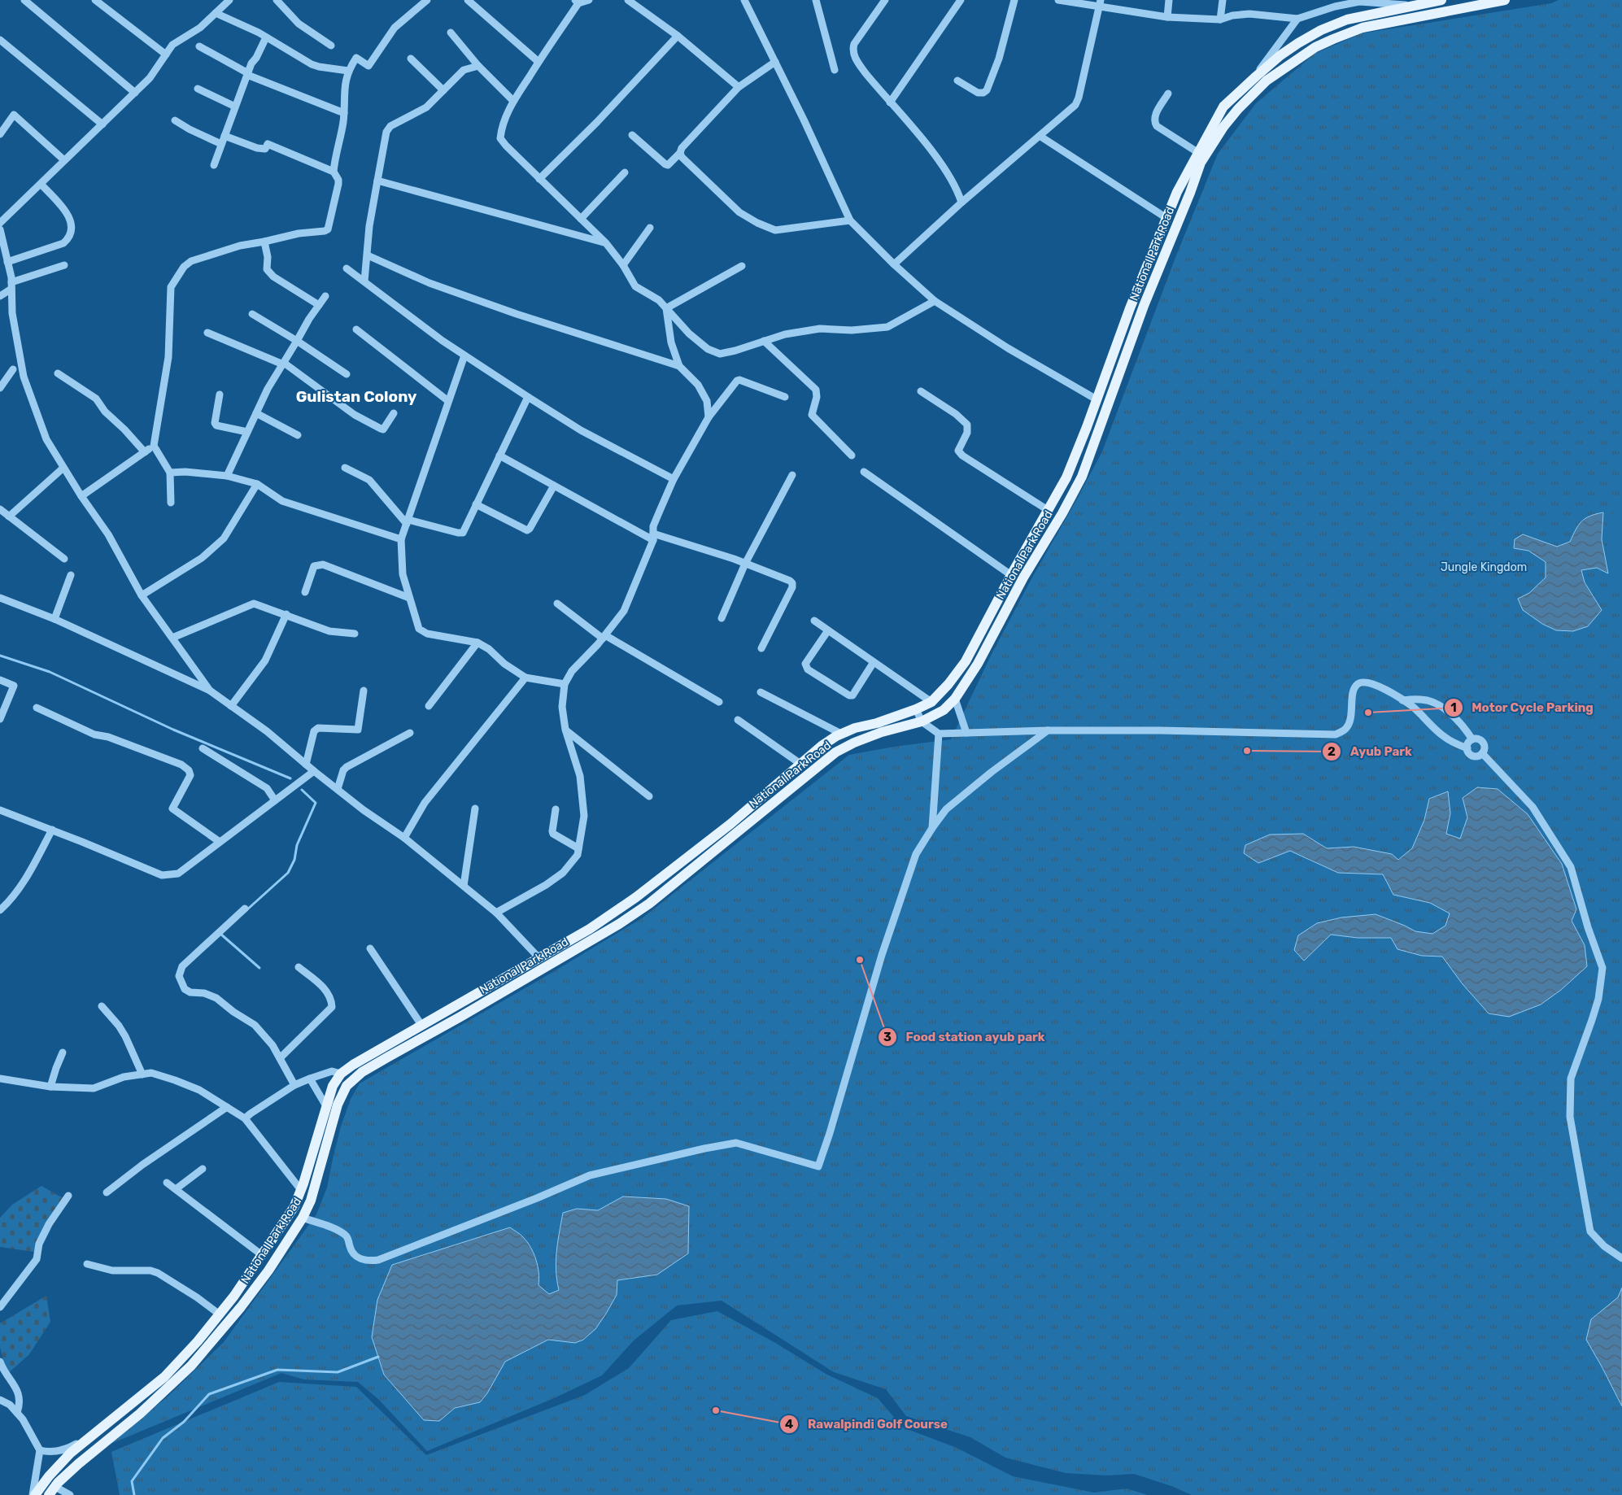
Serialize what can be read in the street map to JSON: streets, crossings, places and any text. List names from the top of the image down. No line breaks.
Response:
{"streets":{"main road":["National Park Road"]},"districts":["Gulistan Colony"],"parks":["Jungle Kingdom"],"places":["Motor Cycle Parking","Ayub Park","Food station ayub park","Rawalpindi Golf Course"]}
